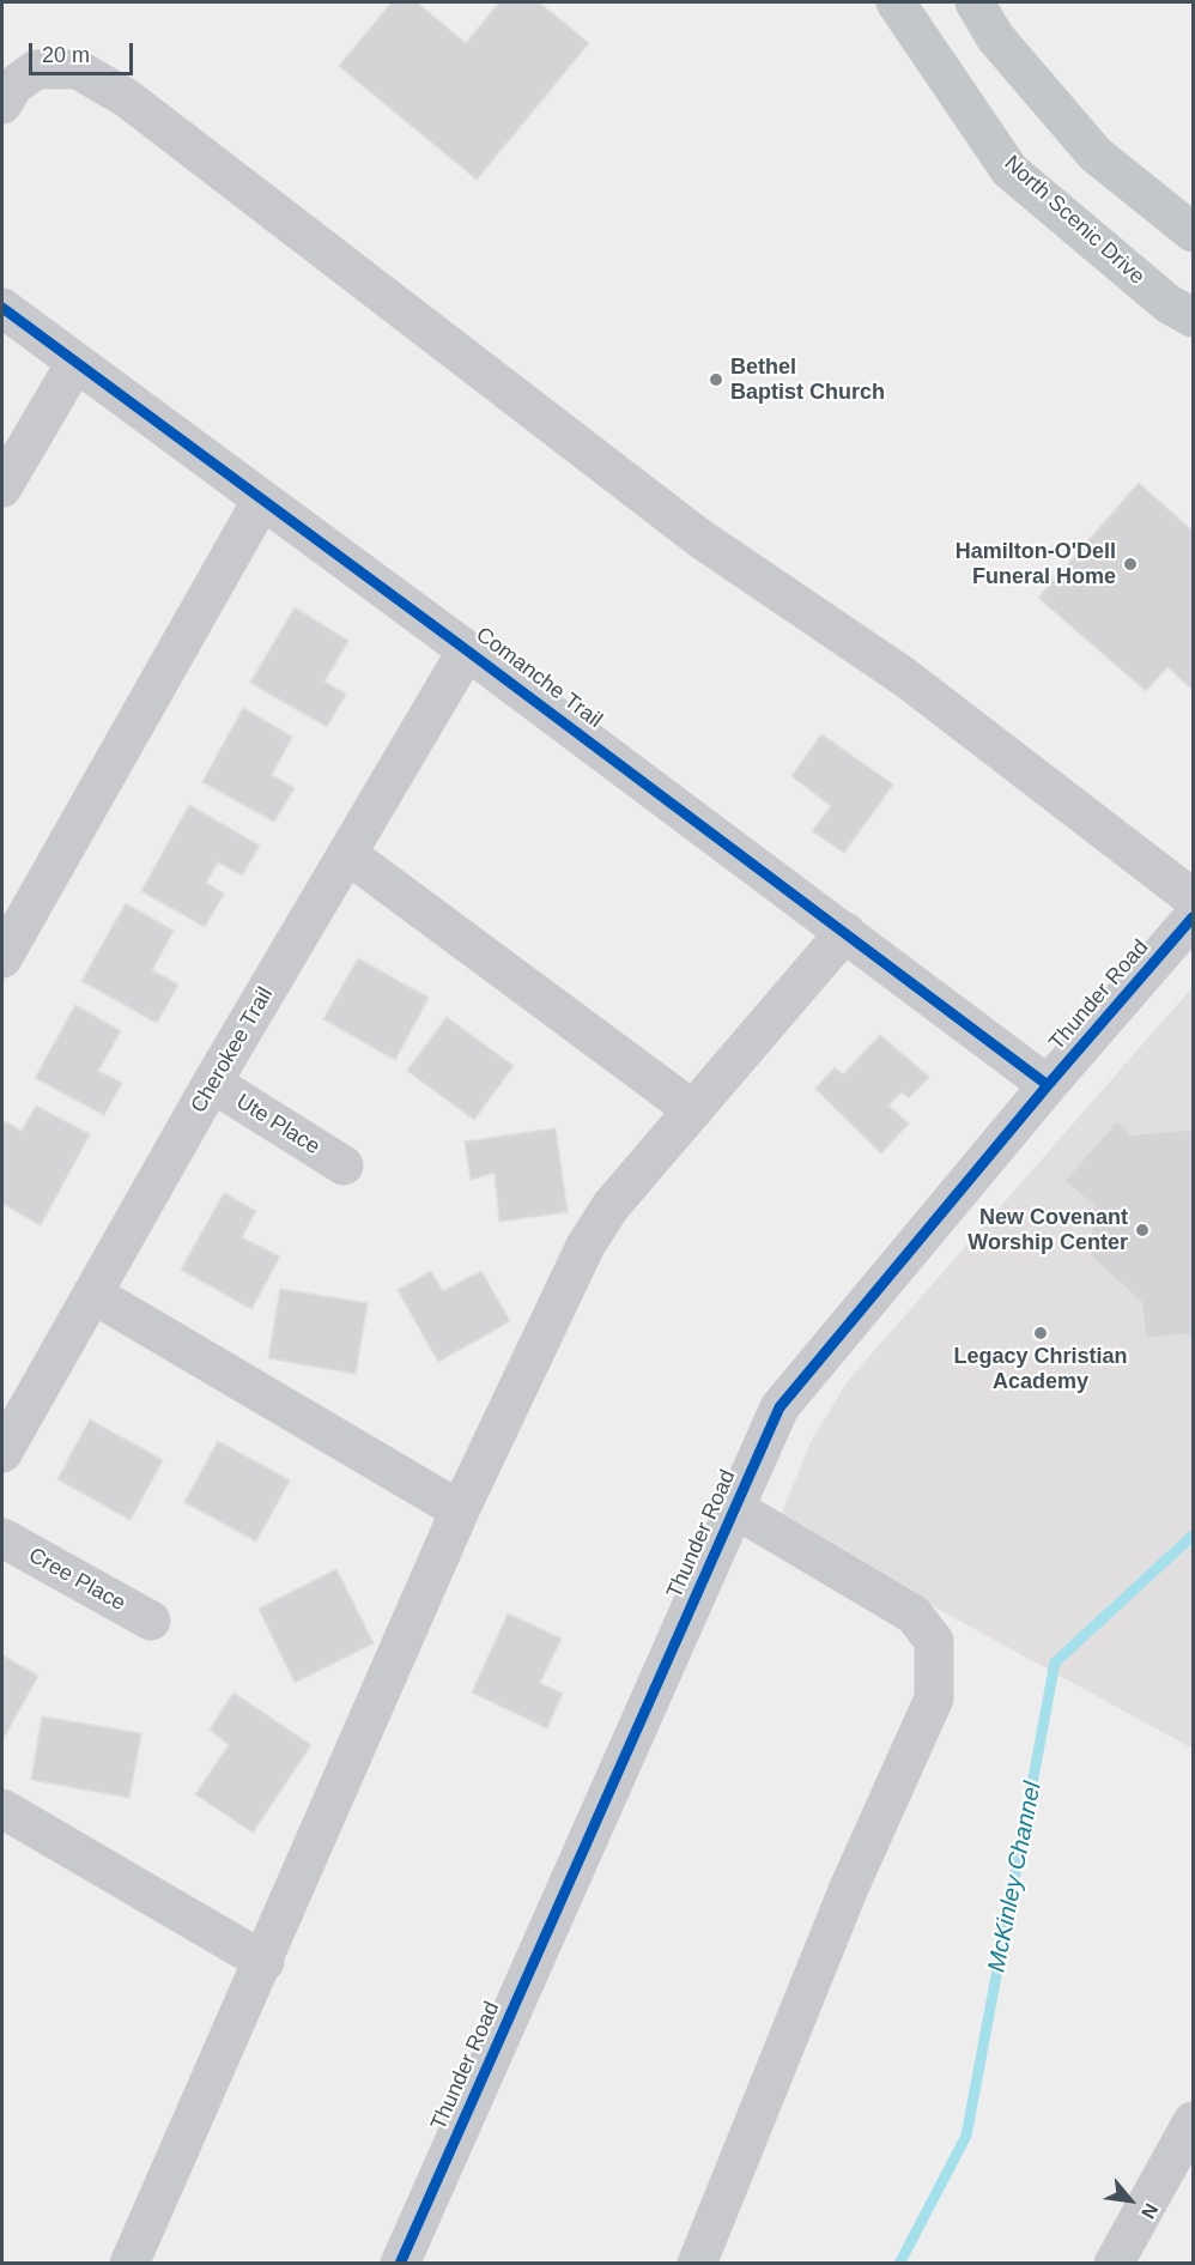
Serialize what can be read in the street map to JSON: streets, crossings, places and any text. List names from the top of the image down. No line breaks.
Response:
{"streets":{"main road":["North Scenic Drive"],"street":["Comanche Trail","Thunder Road","Cherokee Trail","Ute Place","Cree Place"]},"crossings":[["Comanche Trail","Thunder Road"],["Comanche Trail","Cherokee Trail"],["Cherokee Trail","Ute Place"]],"water":["McKinley Channel"],"places":["Bethel Baptist Church","Hamilton-O'Dell Funeral Home","New Covenant Worship Center","Legacy Christian Academy"],"scale_bar":"20 m","north":"bottom right"}
